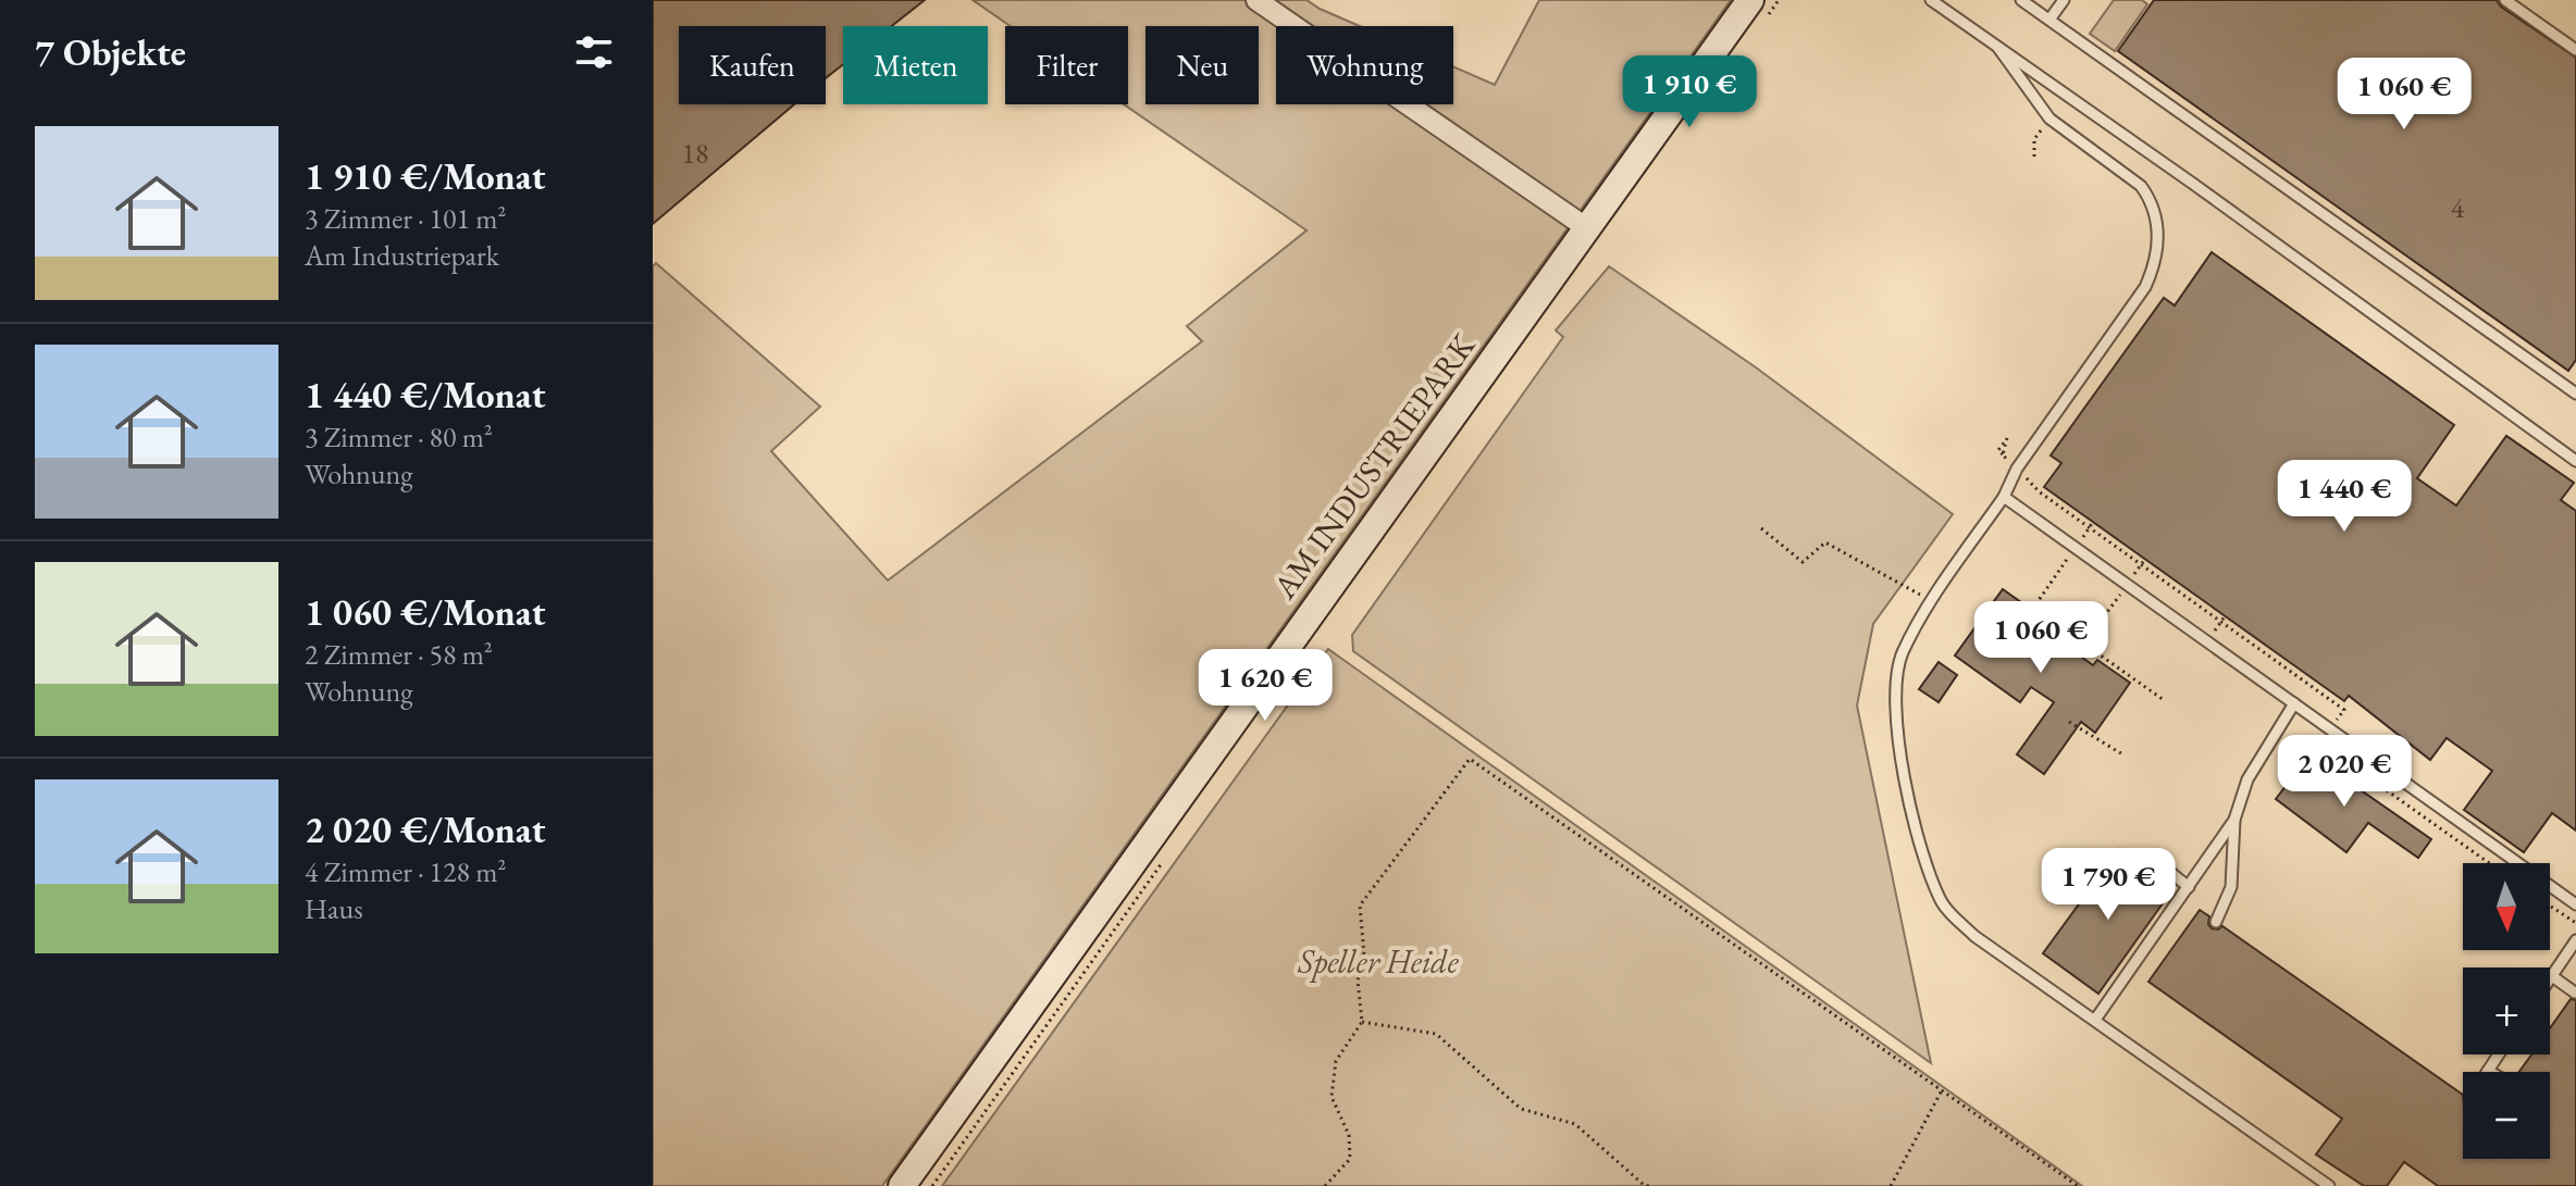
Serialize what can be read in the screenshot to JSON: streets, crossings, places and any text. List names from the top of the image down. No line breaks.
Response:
{"streets":{"street":["AM INDUSTRIEPARK"]},"parks":["Speller Heide"],"house_numbers":["18","4"],"north":"bottom","page":{"heading":"7 Objekte","chip":["Kaufen","Mieten","Filter","Neu","Wohnung"],"price":["1 910 €","1 060 €","1 440 €","1 060 €","1 620 €","2 020 €","1 790 €"],"list":[{"name":"1 910 €/Monat","note":"3 Zimmer · 101 m² · Am Industriepark"},{"name":"1 440 €/Monat","note":"3 Zimmer · 80 m² · Wohnung"},{"name":"1 060 €/Monat","note":"2 Zimmer · 58 m² · Wohnung"},{"name":"2 020 €/Monat","note":"4 Zimmer · 128 m² · Haus"}],"map_buttons":["+","−"]}}
